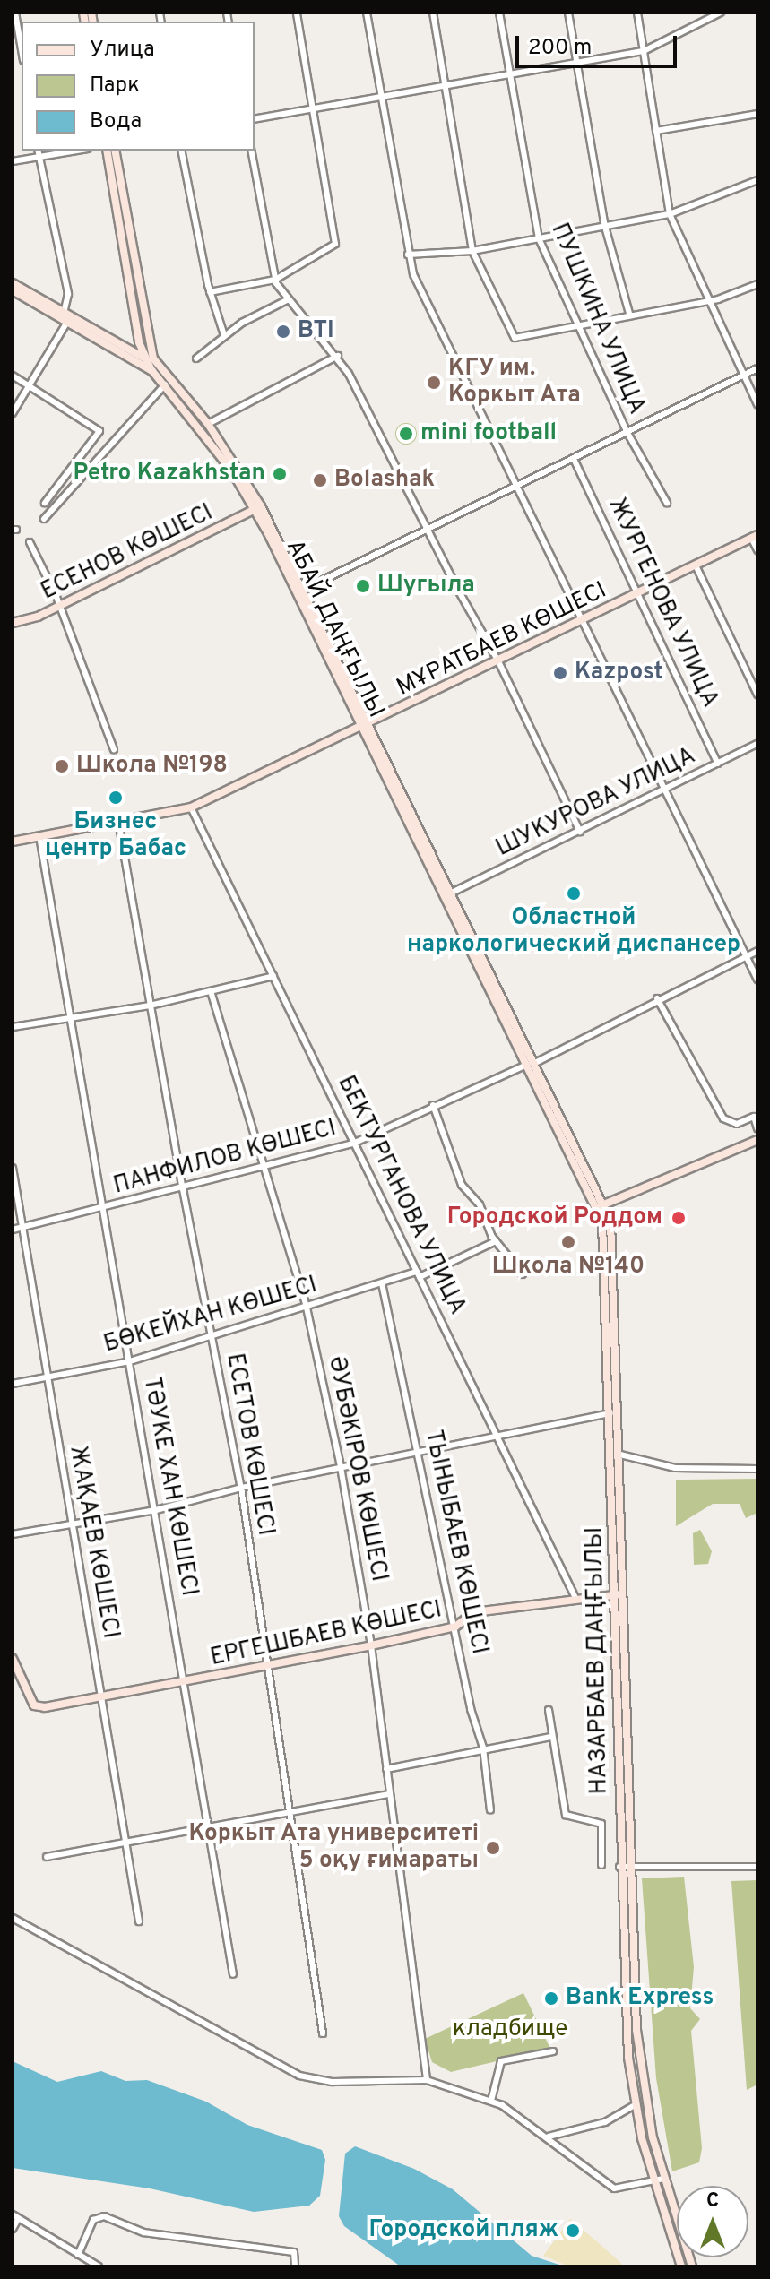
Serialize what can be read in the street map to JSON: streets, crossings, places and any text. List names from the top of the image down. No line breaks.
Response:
{"streets":{"main road":["ЕСЕНОВ КӨШЕСІ","АБАЙ ДАҢҒЫЛЫ","МҰРАТБАЕВ КӨШЕСІ","ЕРГЕШБАЕВ КӨШЕСІ","НАЗАРБАЕВ ДАҢҒЫЛЫ"],"street":["ПУШКИНА УЛИЦА","ЖУРГЕНОВА УЛИЦА","ШУКУРОВА УЛИЦА","ПАНФИЛОВ КӨШЕСІ","БЕКТУРГАНОВА УЛИЦА","БӨКЕЙХАН КӨШЕСІ","ЕСЕТОВ КӨШЕСІ","ӘУБӘКІРОВ КӨШЕСІ","ТӘУКЕ ХАН КӨШЕСІ","ЖАҚАЕВ КӨШЕСІ","ТЫНЫБАЕВ КӨШЕСІ"]},"crossings":[["ЕСЕНОВ КӨШЕСІ","АБАЙ ДАҢҒЫЛЫ"],["ЖУРГЕНОВА УЛИЦА","МҰРАТБАЕВ КӨШЕСІ"],["ЖУРГЕНОВА УЛИЦА","ШУКУРОВА УЛИЦА"],["АБАЙ ДАҢҒЫЛЫ","МҰРАТБАЕВ КӨШЕСІ"],["АБАЙ ДАҢҒЫЛЫ","ШУКУРОВА УЛИЦА"],["АБАЙ ДАҢҒЫЛЫ","ПАНФИЛОВ КӨШЕСІ"],["АБАЙ ДАҢҒЫЛЫ","НАЗАРБАЕВ ДАҢҒЫЛЫ"],["МҰРАТБАЕВ КӨШЕСІ","БЕКТУРГАНОВА УЛИЦА"],["МҰРАТБАЕВ КӨШЕСІ","ЕСЕТОВ КӨШЕСІ"],["МҰРАТБАЕВ КӨШЕСІ","ТӘУКЕ ХАН КӨШЕСІ"],["ПАНФИЛОВ КӨШЕСІ","БЕКТУРГАНОВА УЛИЦА"],["ПАНФИЛОВ КӨШЕСІ","ЕСЕТОВ КӨШЕСІ"],["ПАНФИЛОВ КӨШЕСІ","ӘУБӘКІРОВ КӨШЕСІ"],["ПАНФИЛОВ КӨШЕСІ","ТӘУКЕ ХАН КӨШЕСІ"],["ПАНФИЛОВ КӨШЕСІ","ЖАҚАЕВ КӨШЕСІ"],["ПАНФИЛОВ КӨШЕСІ","НАЗАРБАЕВ ДАҢҒЫЛЫ"],["БЕКТУРГАНОВА УЛИЦА","БӨКЕЙХАН КӨШЕСІ"],["БЕКТУРГАНОВА УЛИЦА","ЕРГЕШБАЕВ КӨШЕСІ"],["БӨКЕЙХАН КӨШЕСІ","ЕСЕТОВ КӨШЕСІ"],["БӨКЕЙХАН КӨШЕСІ","ӘУБӘКІРОВ КӨШЕСІ"],["БӨКЕЙХАН КӨШЕСІ","ТӘУКЕ ХАН КӨШЕСІ"],["БӨКЕЙХАН КӨШЕСІ","ЖАҚАЕВ КӨШЕСІ"],["БӨКЕЙХАН КӨШЕСІ","ТЫНЫБАЕВ КӨШЕСІ"],["ЕСЕТОВ КӨШЕСІ","ЕРГЕШБАЕВ КӨШЕСІ"],["ӘУБӘКІРОВ КӨШЕСІ","ЕРГЕШБАЕВ КӨШЕСІ"],["ТӘУКЕ ХАН КӨШЕСІ","ЕРГЕШБАЕВ КӨШЕСІ"],["ЖАҚАЕВ КӨШЕСІ","ЕРГЕШБАЕВ КӨШЕСІ"],["ТЫНЫБАЕВ КӨШЕСІ","ЕРГЕШБАЕВ КӨШЕСІ"],["ЕРГЕШБАЕВ КӨШЕСІ","НАЗАРБАЕВ ДАҢҒЫЛЫ"]],"parks":["кладбище"],"places":["BTI","КГУ им. Коркыт Ата","mini football","Petro Kazakhstan","Bolashak","Шугыла","Kazpost","Школа №198","Бизнес центр Бабас","Областной наркологический диспансер","Городской Роддом","Школа №140","Коркыт Ата университеті 5 оқу ғимараты","Bank Express","Городской пляж"],"legend":["Улица","Парк","Вода"],"scale_bar":"200 m","north":"top"}
